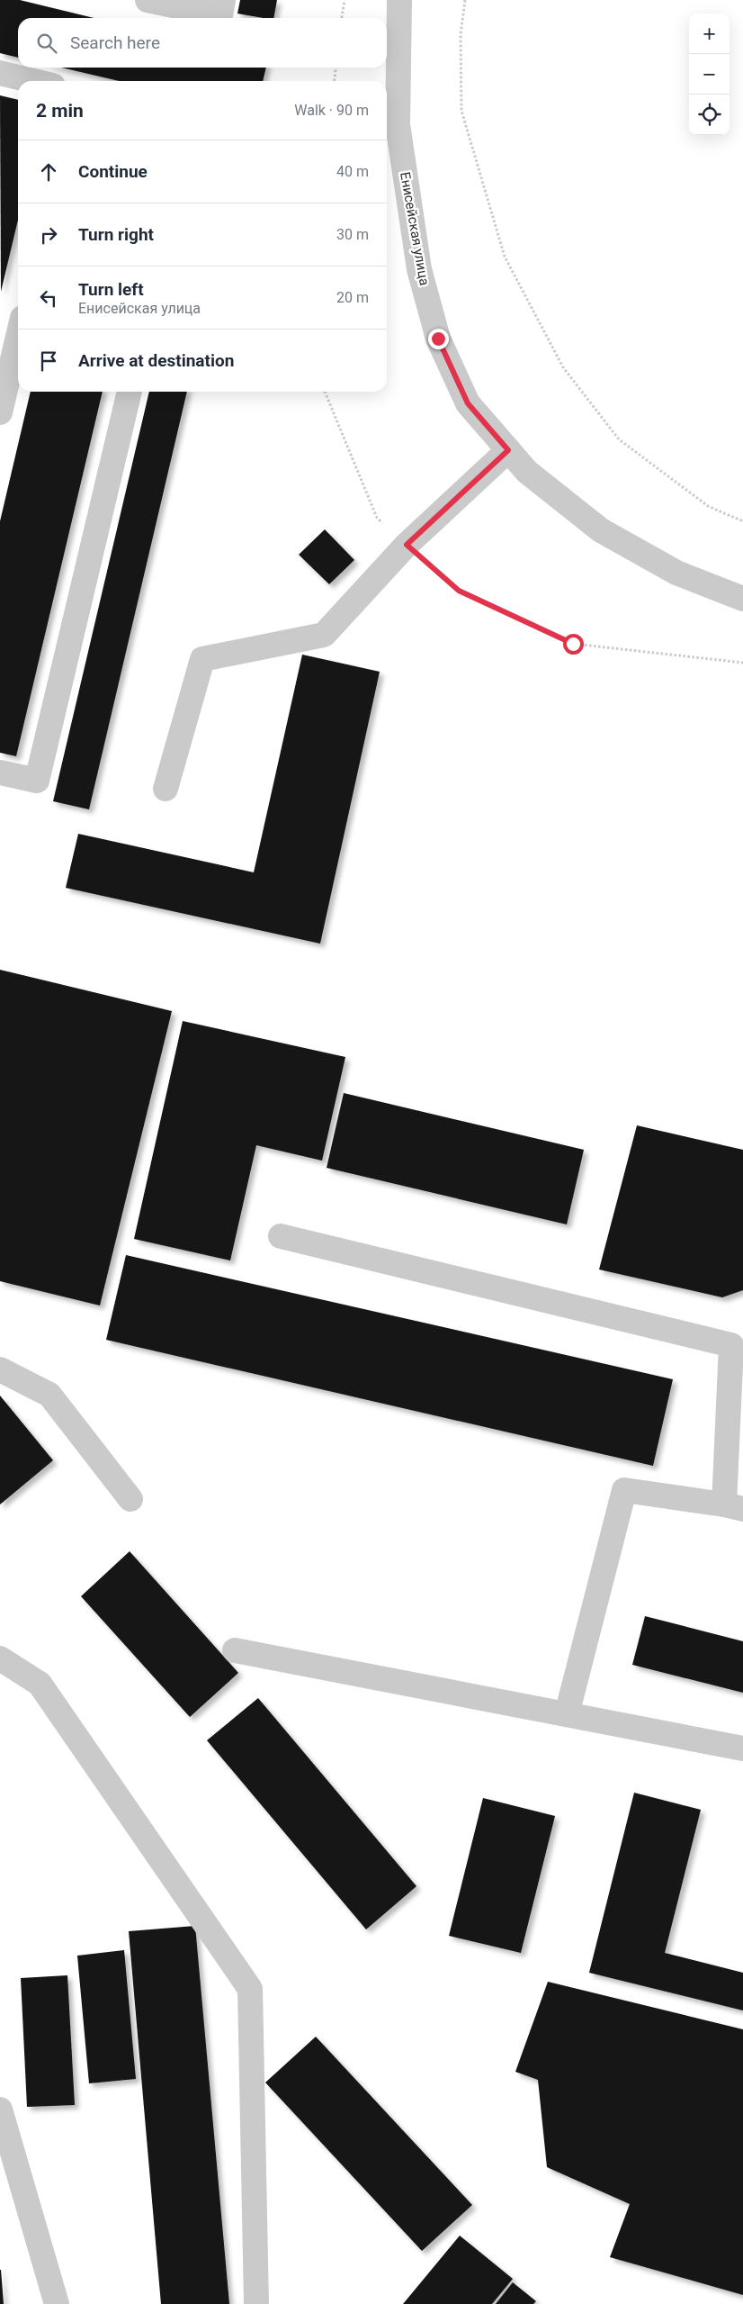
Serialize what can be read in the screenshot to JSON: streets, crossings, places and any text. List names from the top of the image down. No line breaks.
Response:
{"streets":{"street":["Енисейская улица"]},"page":{"map_buttons":["+","−"],"search":"Search here","heading":["2 min","Walk · 90 m"],"list":[["Continue","40 m"],["Turn right","30 m"],["Turn left","Енисейская улица","20 m"],"Arrive at destination"]}}
